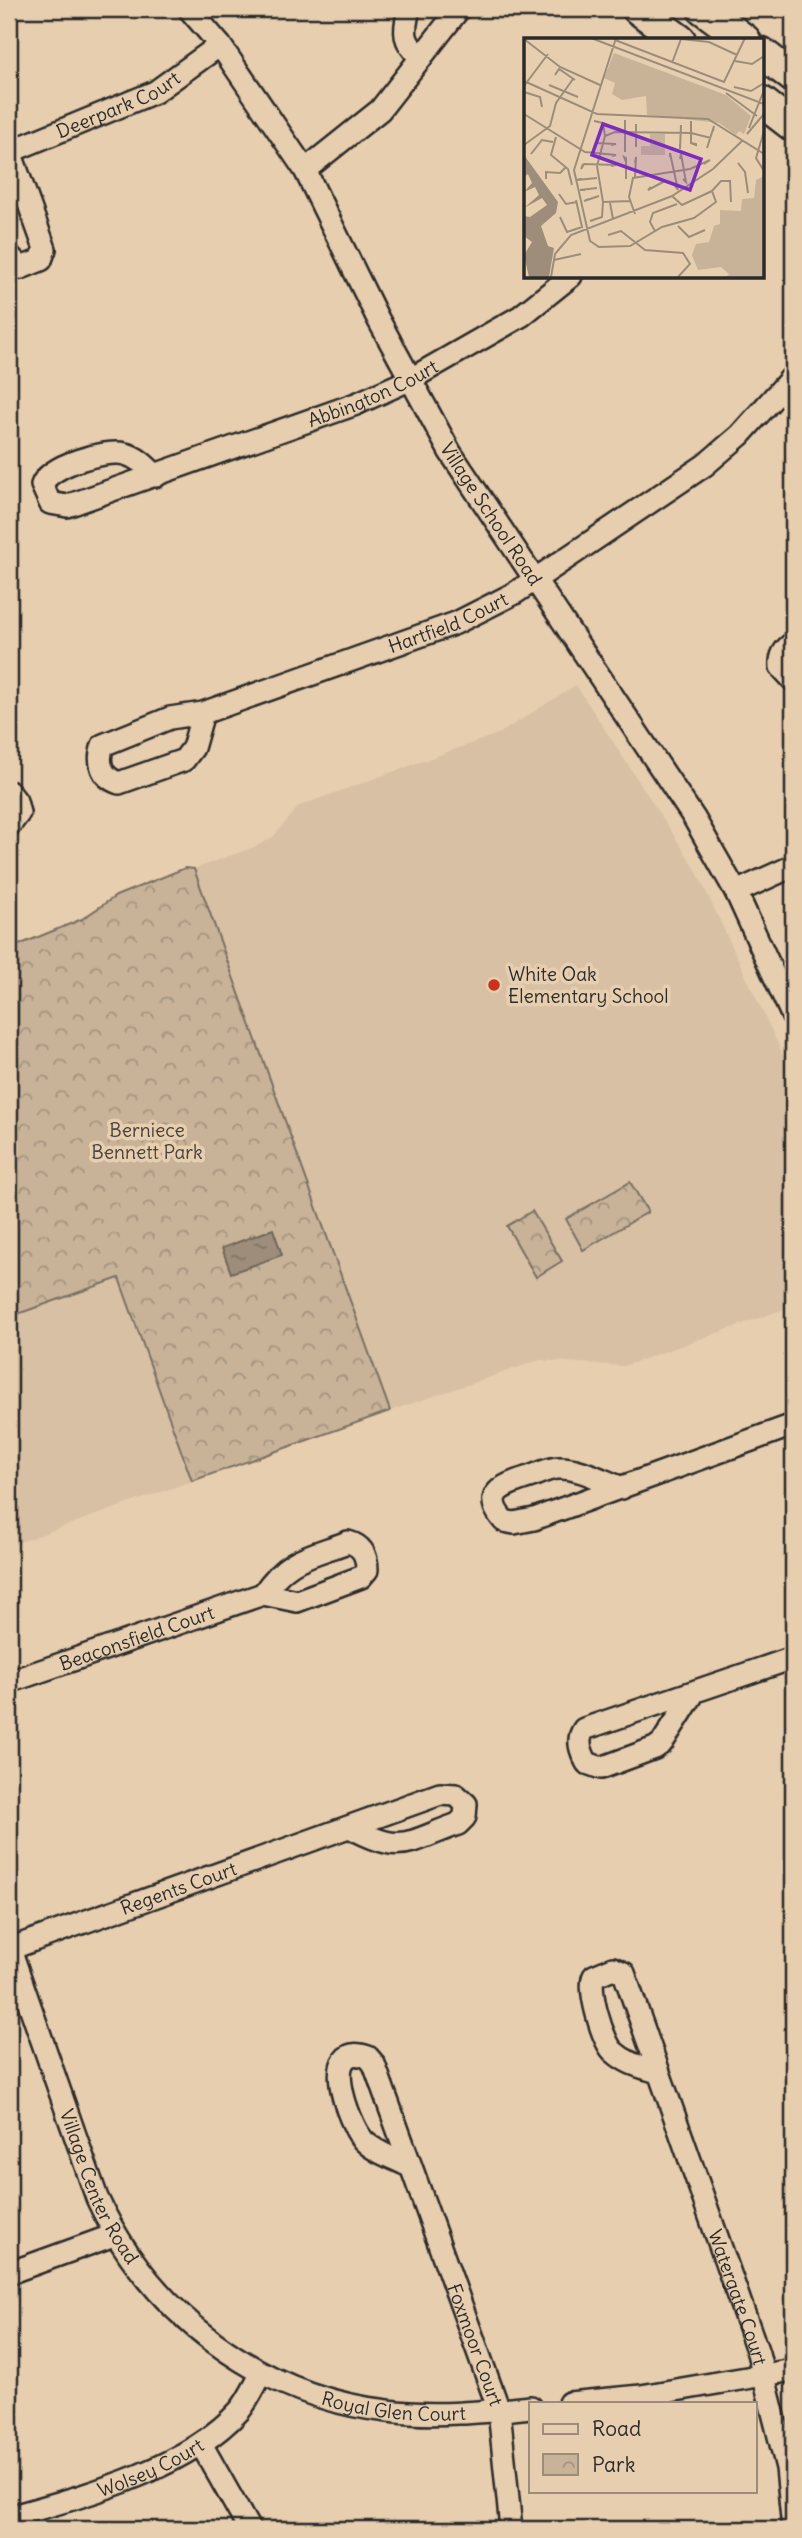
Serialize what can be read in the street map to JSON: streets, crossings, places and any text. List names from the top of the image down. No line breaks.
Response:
{"streets":{"street":["Deerpark Court","Abbington Court","Village School Road","Hartfield Court","Beaconsfield Court","Regents Court","Village Center Road","Watergate Court","Foxmoor Court","Royal Glen Court","Wolsey Court"]},"crossings":[["Deerpark Court","Village School Road"],["Abbington Court","Village School Road"],["Village School Road","Hartfield Court"],["Regents Court","Village Center Road"],["Village Center Road","Royal Glen Court"],["Village Center Road","Wolsey Court"],["Foxmoor Court","Royal Glen Court"],["Royal Glen Court","Wolsey Court"]],"parks":["Berniece Bennett Park"],"places":["White Oak Elementary School"],"legend":["Road","Park"]}
